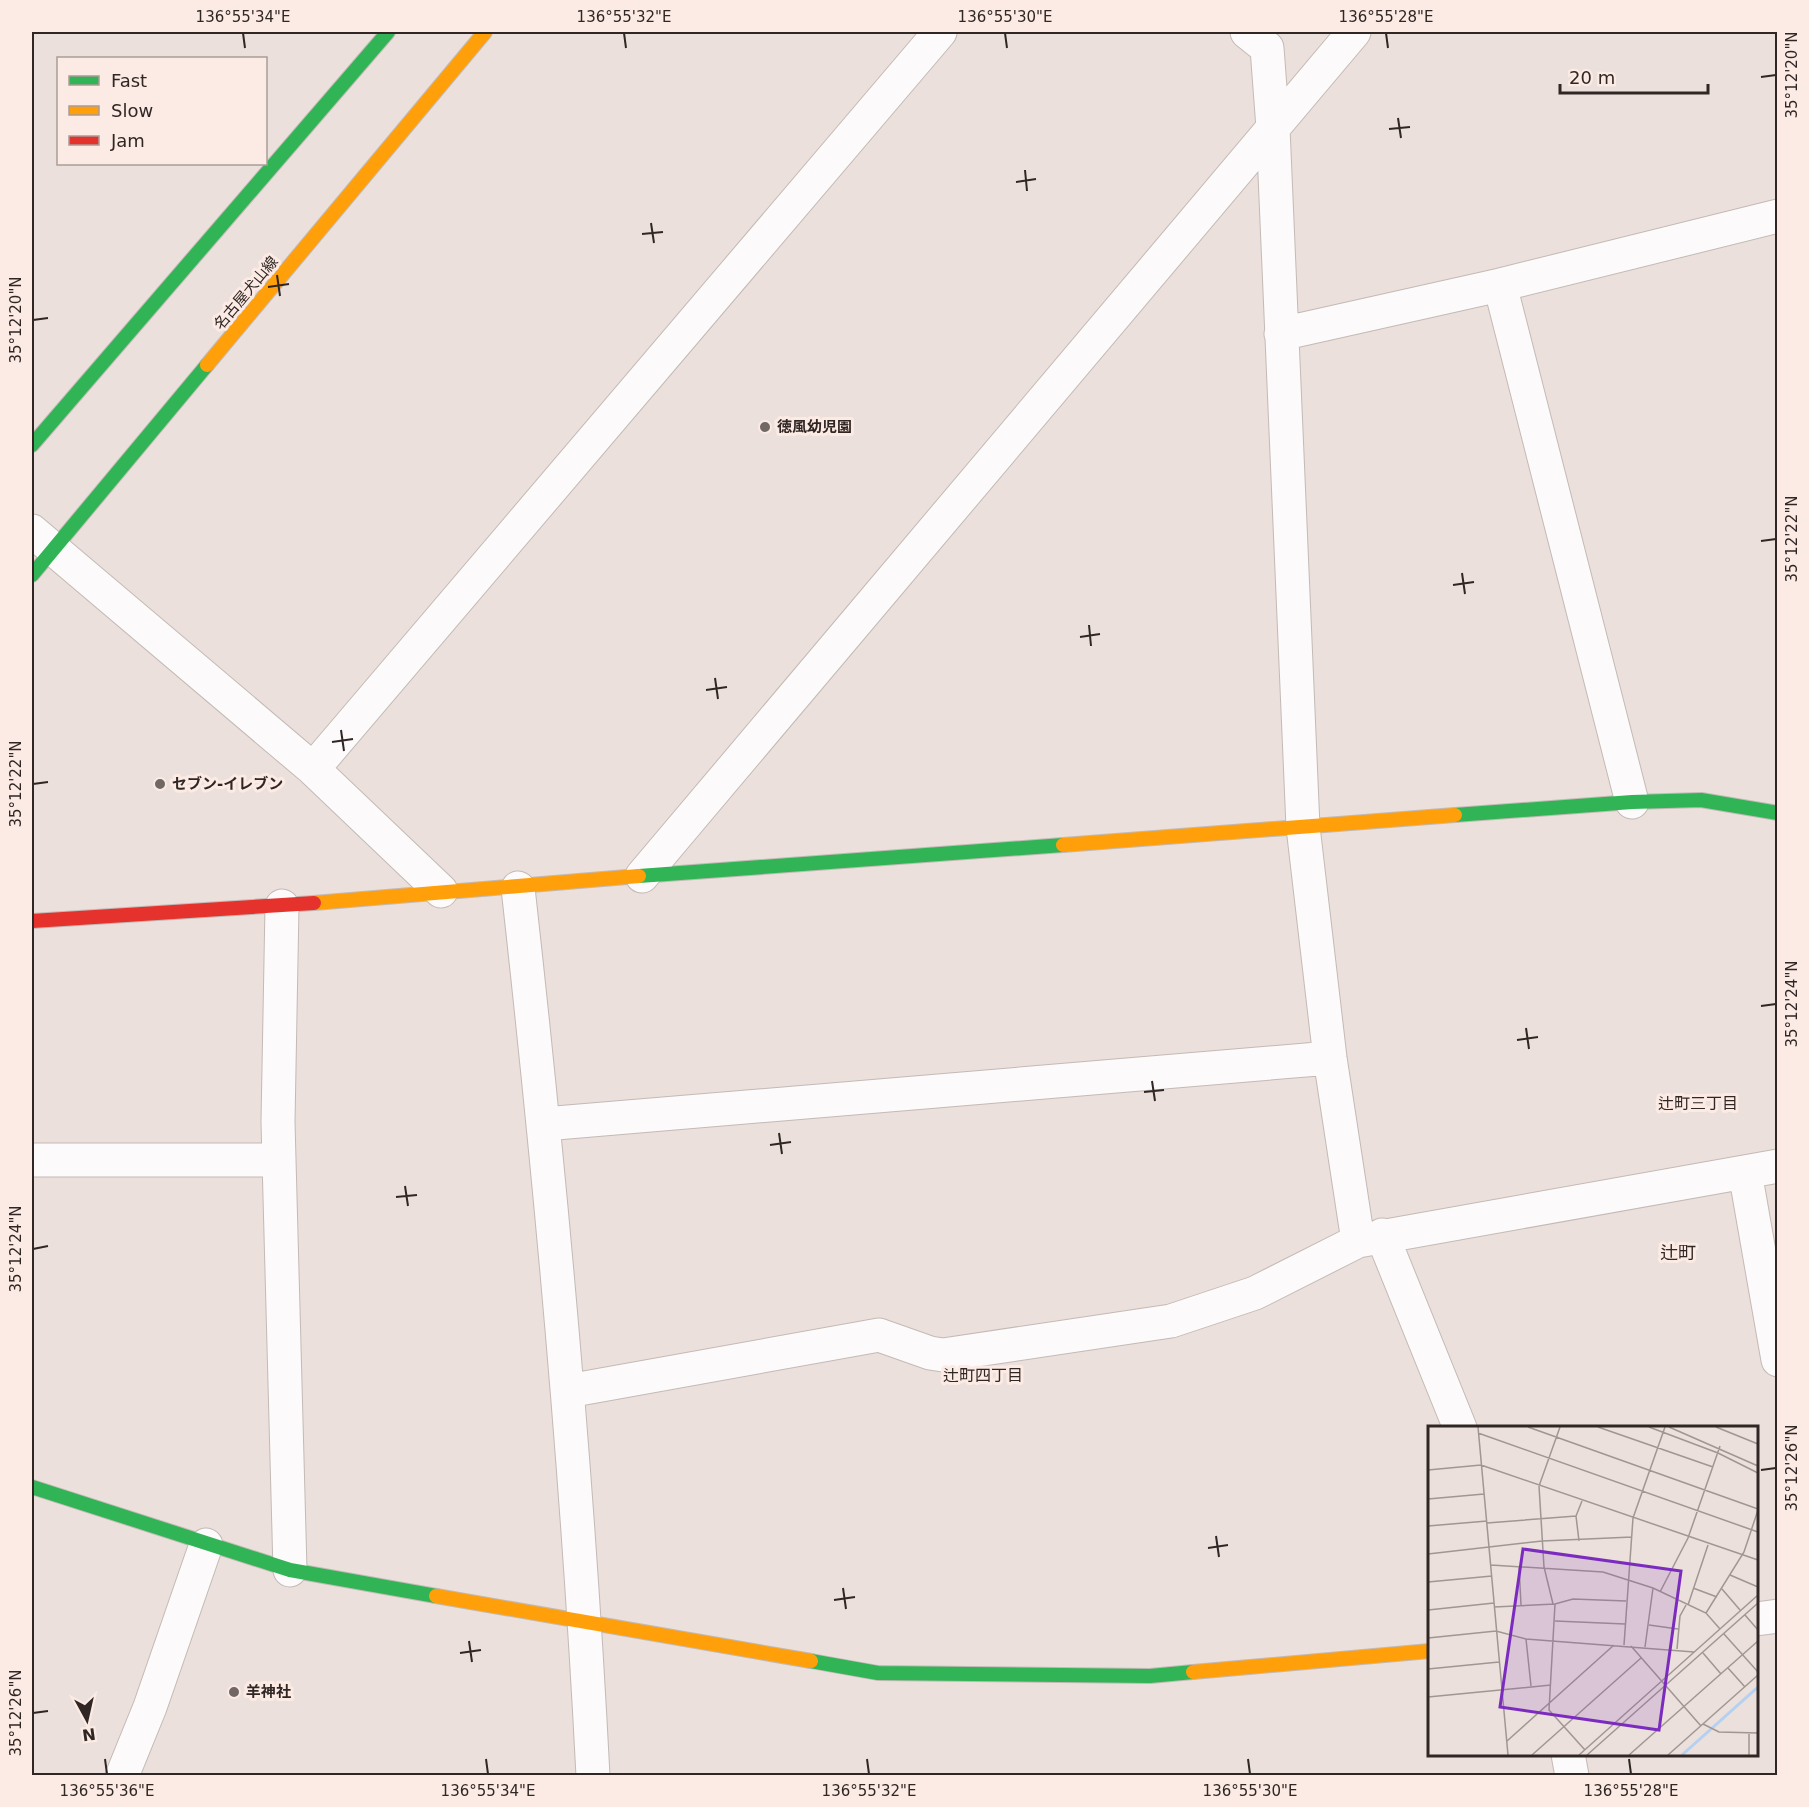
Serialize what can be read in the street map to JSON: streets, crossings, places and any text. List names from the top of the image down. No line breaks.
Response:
{"streets":{"street":["名古屋犬山線"]},"districts":["辻町三丁目","辻町","辻町四丁目"],"places":["徳風幼児園","セブン-イレブン","羊神社"],"legend":["Fast","Slow","Jam"],"scale_bar":"20 m","north":"bottom","coordinates":["136°55'34\"E","136°55'32\"E","136°55'30\"E","136°55'28\"E","35°12'20\"N","35°12'22\"N","35°12'24\"N","35°12'26\"N","136°55'36\"E"]}
